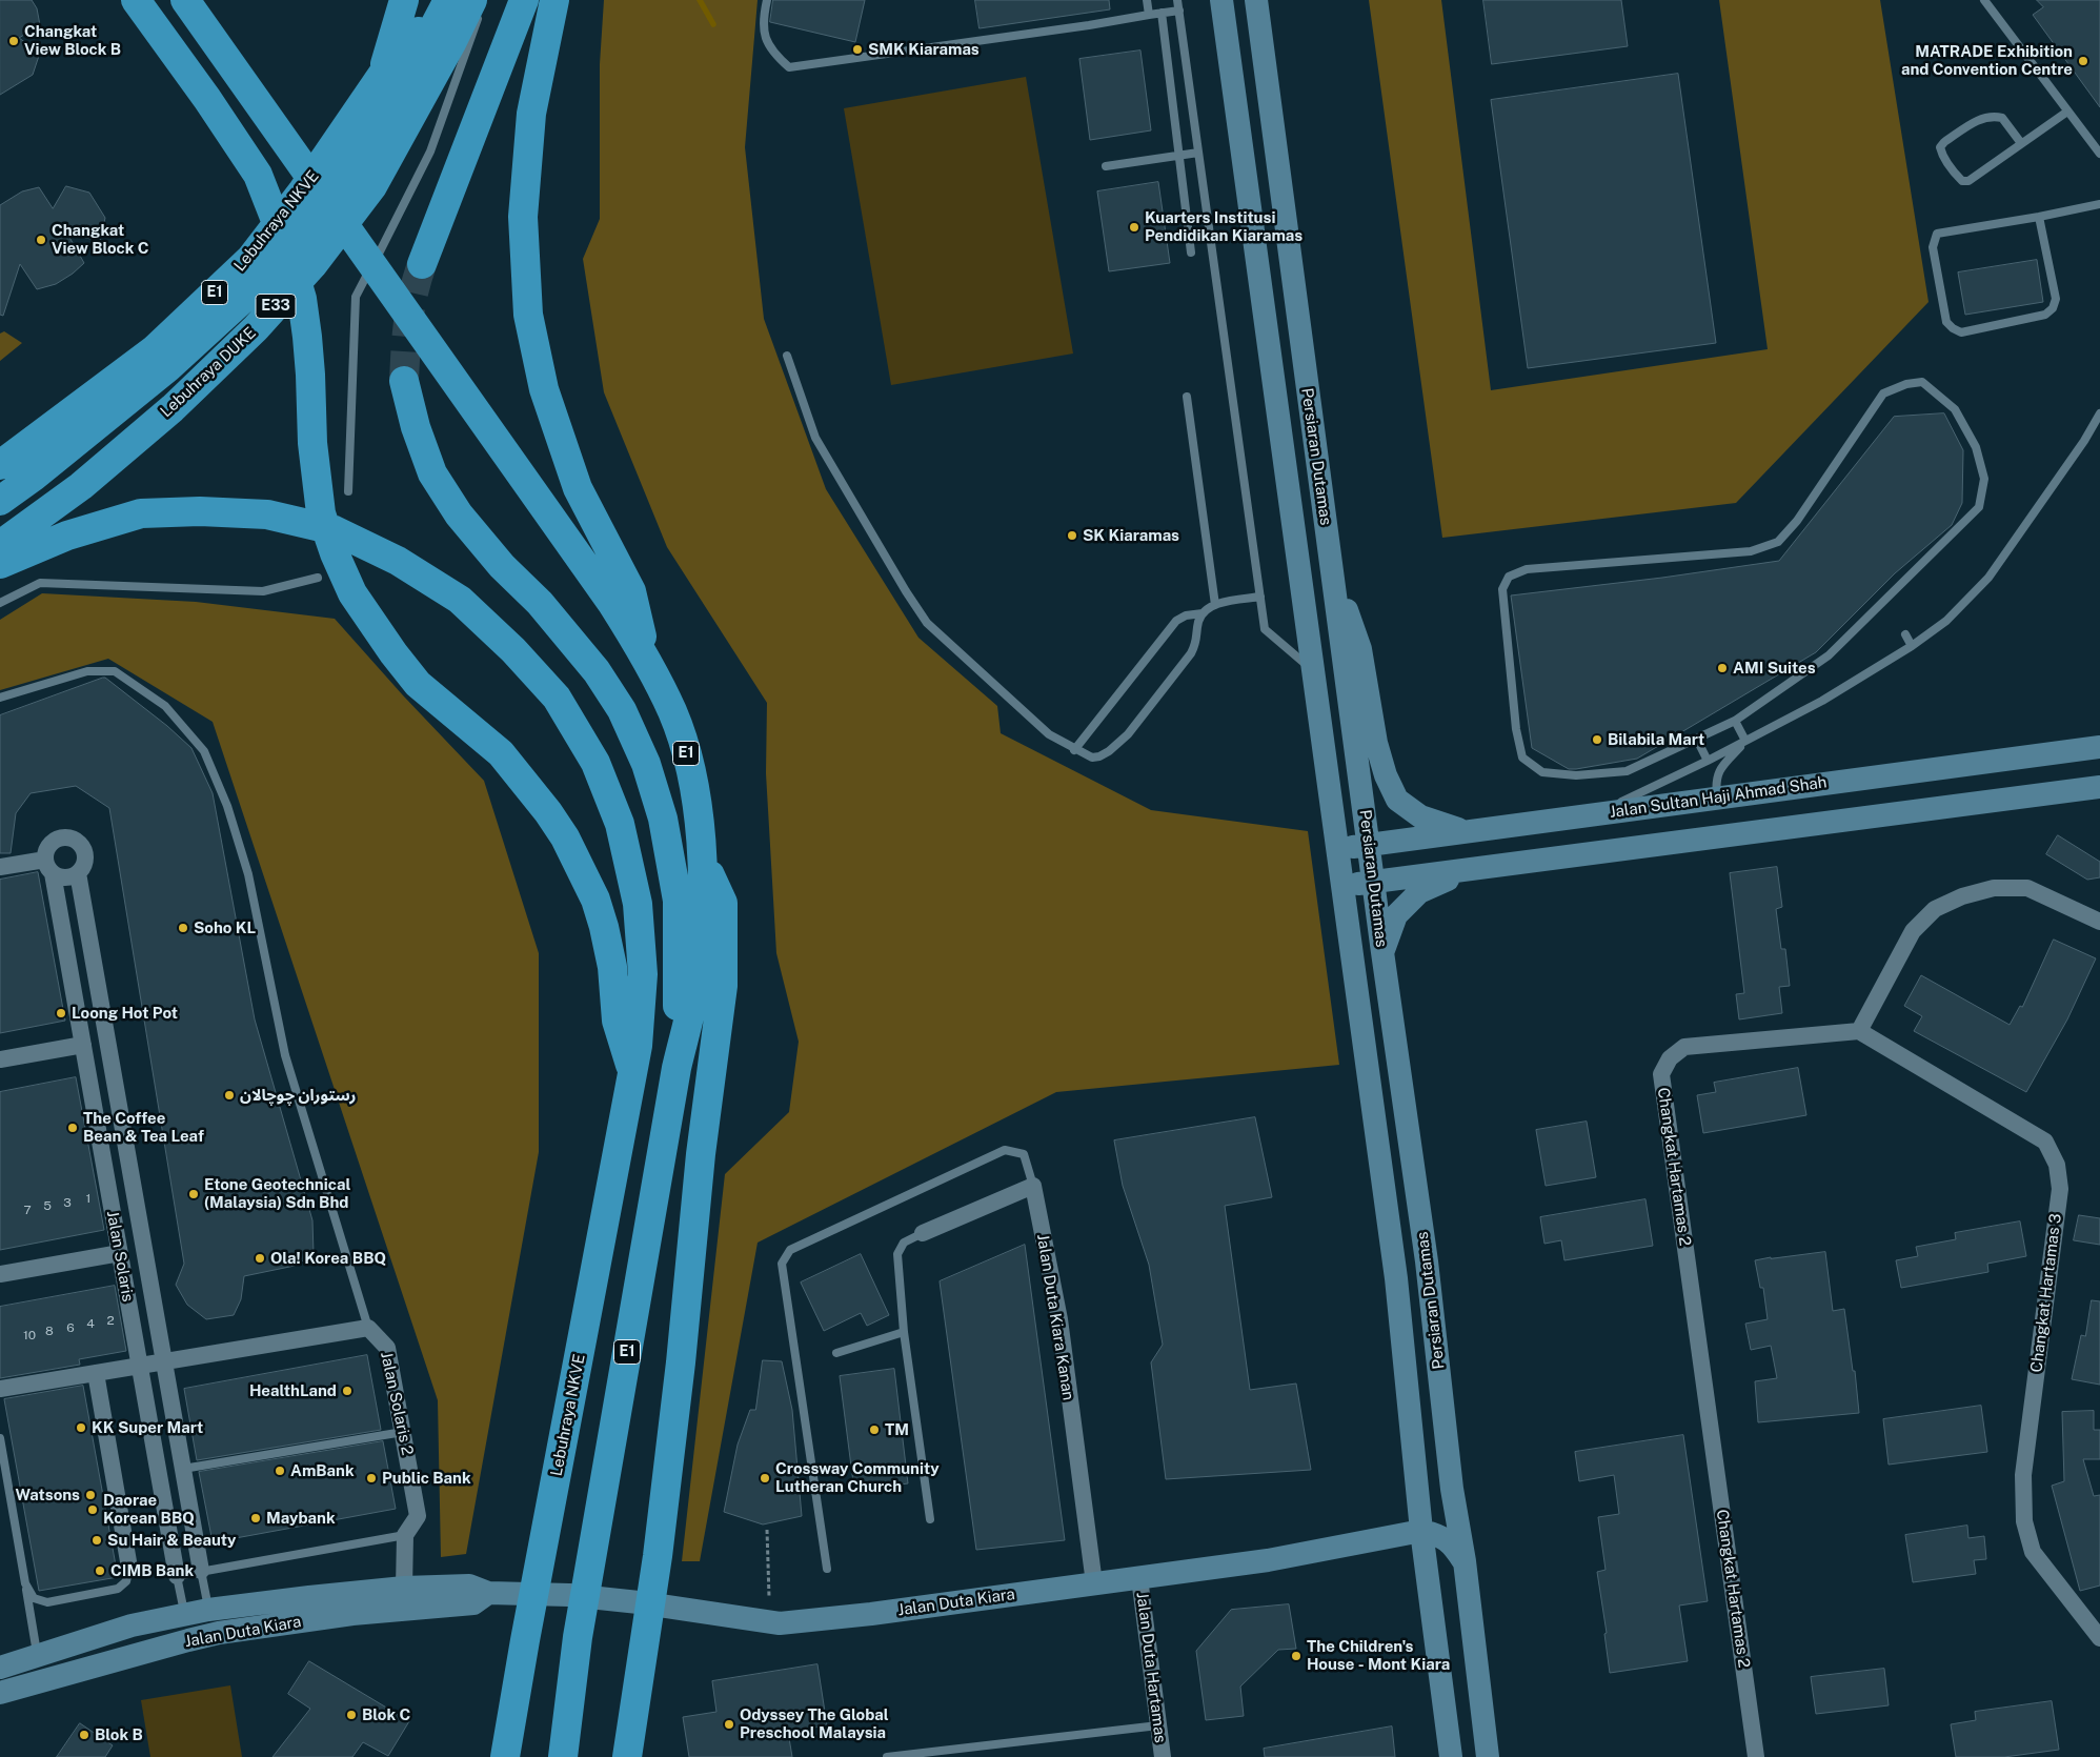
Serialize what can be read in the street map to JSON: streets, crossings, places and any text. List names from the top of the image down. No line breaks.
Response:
{"streets":{"highway":["Lebuhraya NKVE","E1","E33","Lebuhraya DUKE"],"street":["Persiaran Dutamas","Jalan Sultan Haji Ahmad Shah","Changkat Hartamas 2","Jalan Solaris","Changkat Hartamas 3","Jalan Duta Kiara Kanan","Jalan Solaris 2","Jalan Duta Kiara","Jalan Duta Hartamas"]},"crossings":[["Lebuhraya NKVE","Lebuhraya DUKE"],["Persiaran Dutamas","Jalan Sultan Haji Ahmad Shah"],["Persiaran Dutamas","Jalan Duta Kiara"],["Changkat Hartamas 2","Changkat Hartamas 3"],["Jalan Solaris","Jalan Duta Kiara"],["Jalan Duta Kiara Kanan","Jalan Duta Kiara"],["Jalan Solaris 2","Jalan Duta Kiara"],["Jalan Duta Kiara","Jalan Duta Hartamas"]],"places":["Changkat View Block B","SMK Kiaramas","MATRADE Exhibition and Convention Centre","Kuarters Institusi Pendidikan Kiaramas","Changkat View Block C","SK Kiaramas","AMI Suites","Bilabila Mart","Soho KL","Loong Hot Pot","رستوران چوچالان","The Coffee Bean & Tea Leaf","Etone Geotechnical (Malaysia) Sdn Bhd","Ola! Korea BBQ","HealthLand","KK Super Mart","TM","AmBank","Public Bank","Crossway Community Lutheran Church","Watsons","Daorae Korean BBQ","Maybank","Su Hair & Beauty","CIMB Bank","The Children's House - Mont Kiara","Blok C","Odyssey The Global Preschool Malaysia","Blok B"],"house_numbers":["1","3","5","7","2","4","6","8","10"]}
